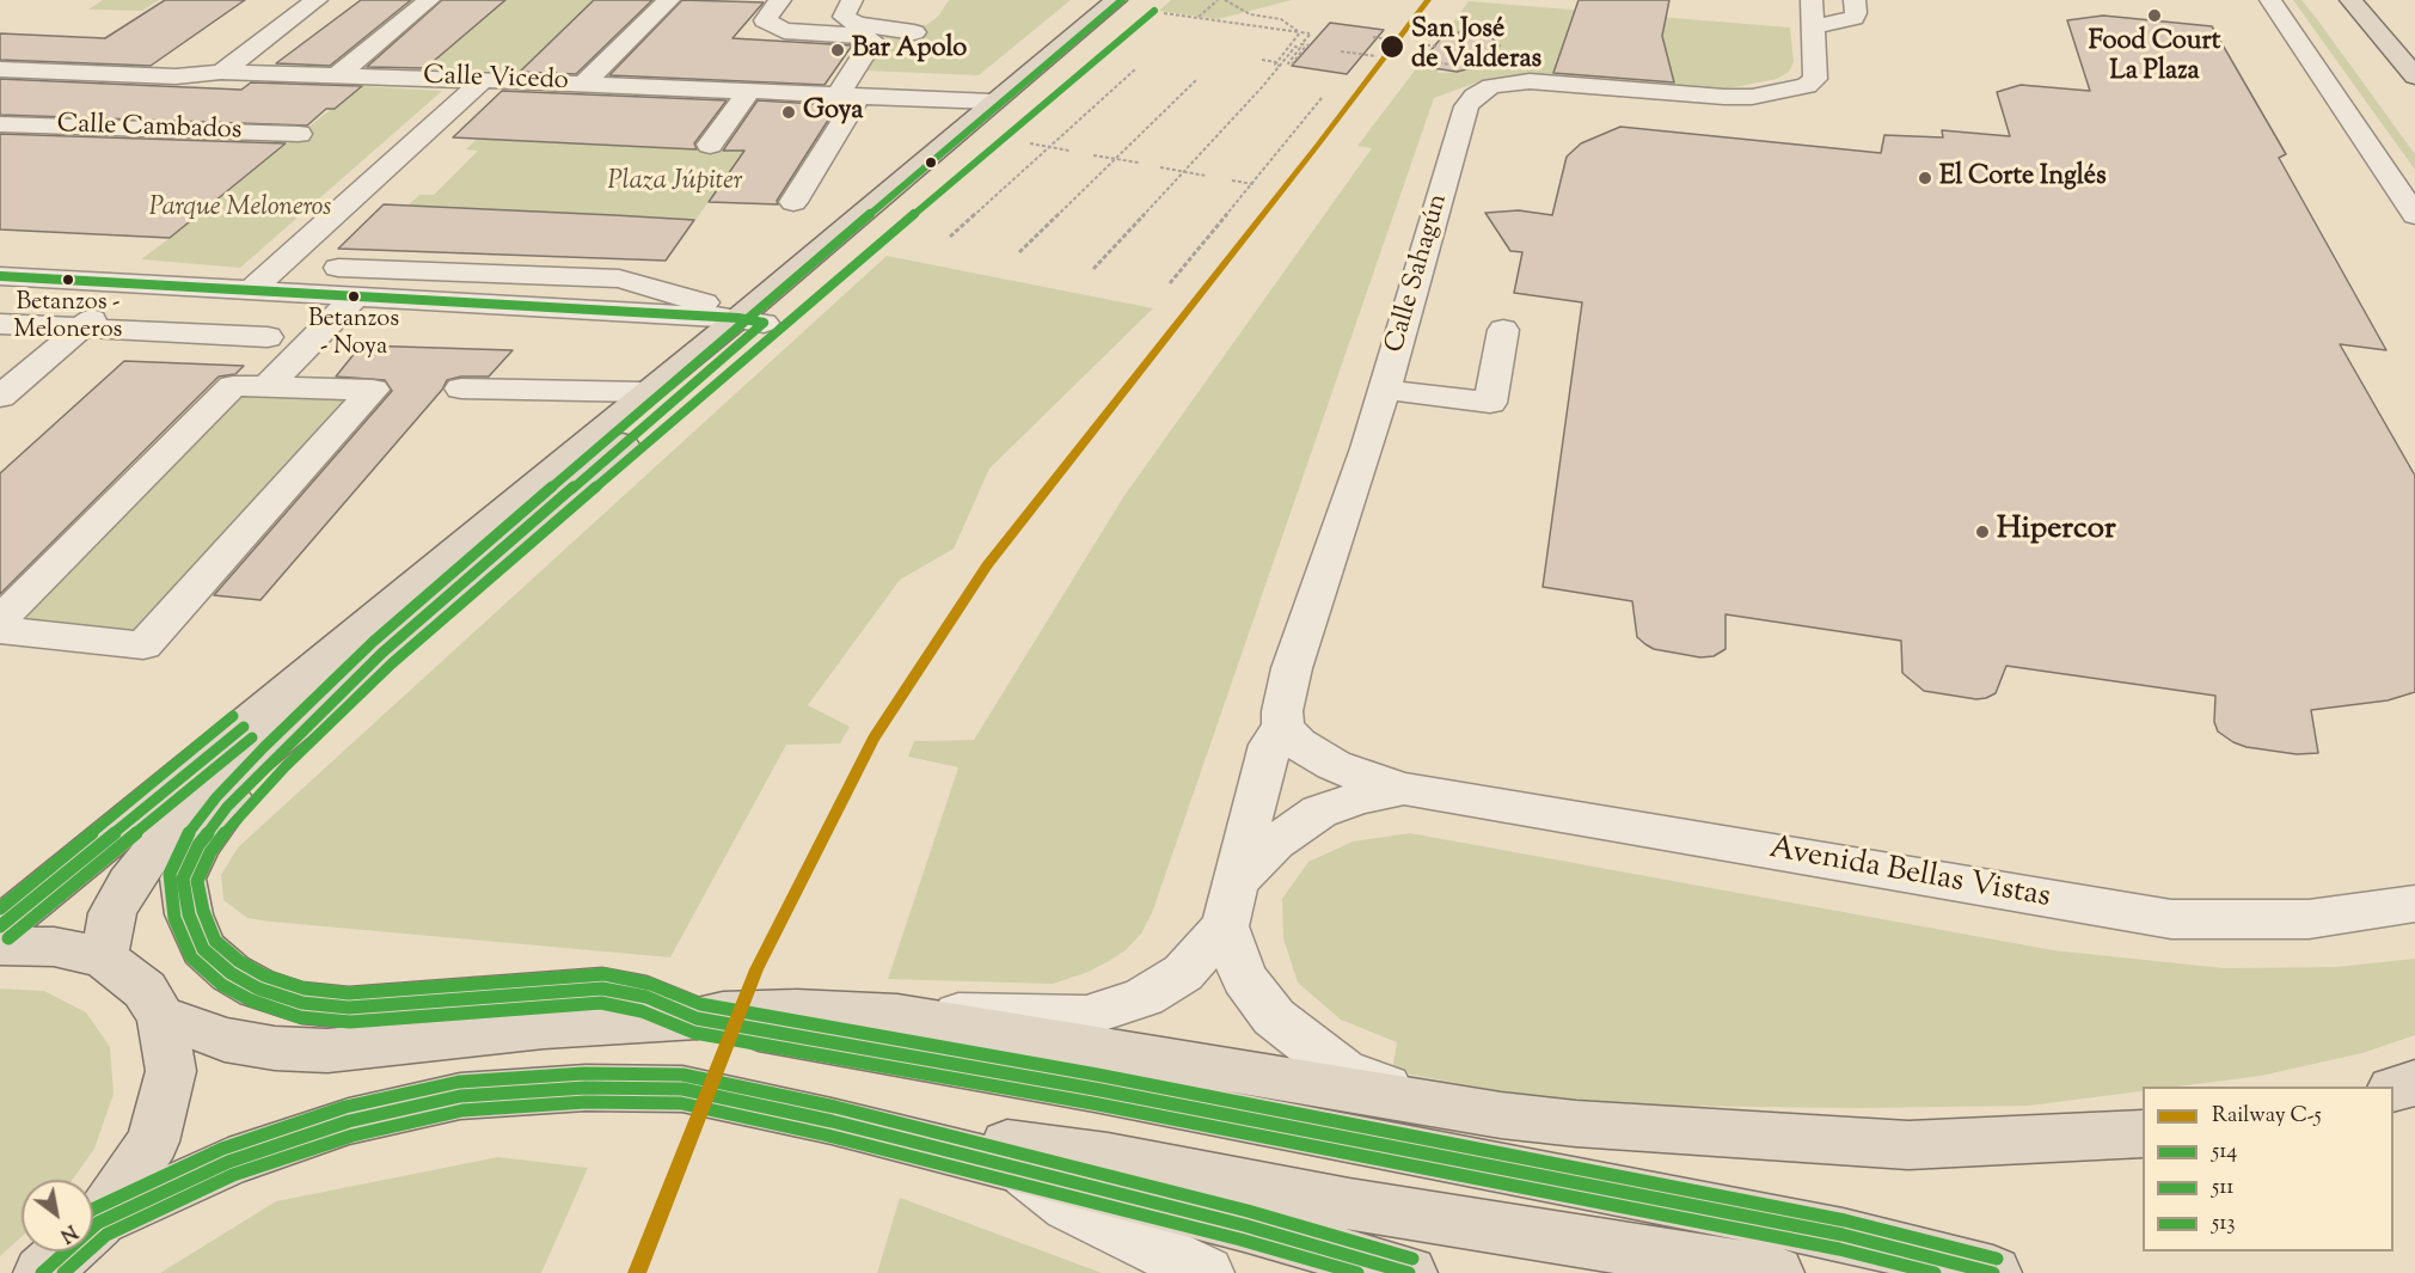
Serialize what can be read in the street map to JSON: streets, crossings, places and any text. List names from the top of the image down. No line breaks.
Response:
{"streets":{"street":["Calle Vicedo","Calle Cambados","Calle Sahagún","Avenida Bellas Vistas"]},"parks":["Plaza Júpiter","Parque Meloneros"],"places":["Food Court La Plaza","San José de Valderas","Bar Apolo","Goya","El Corte Inglés","Betanzos - Meloneros","Betanzos - Noya","Hipercor"],"lines":["rail line C-5","transit line 511","transit line 513","transit line 514"],"legend":["Railway C-5","514","511","513"],"north":"bottom right"}
